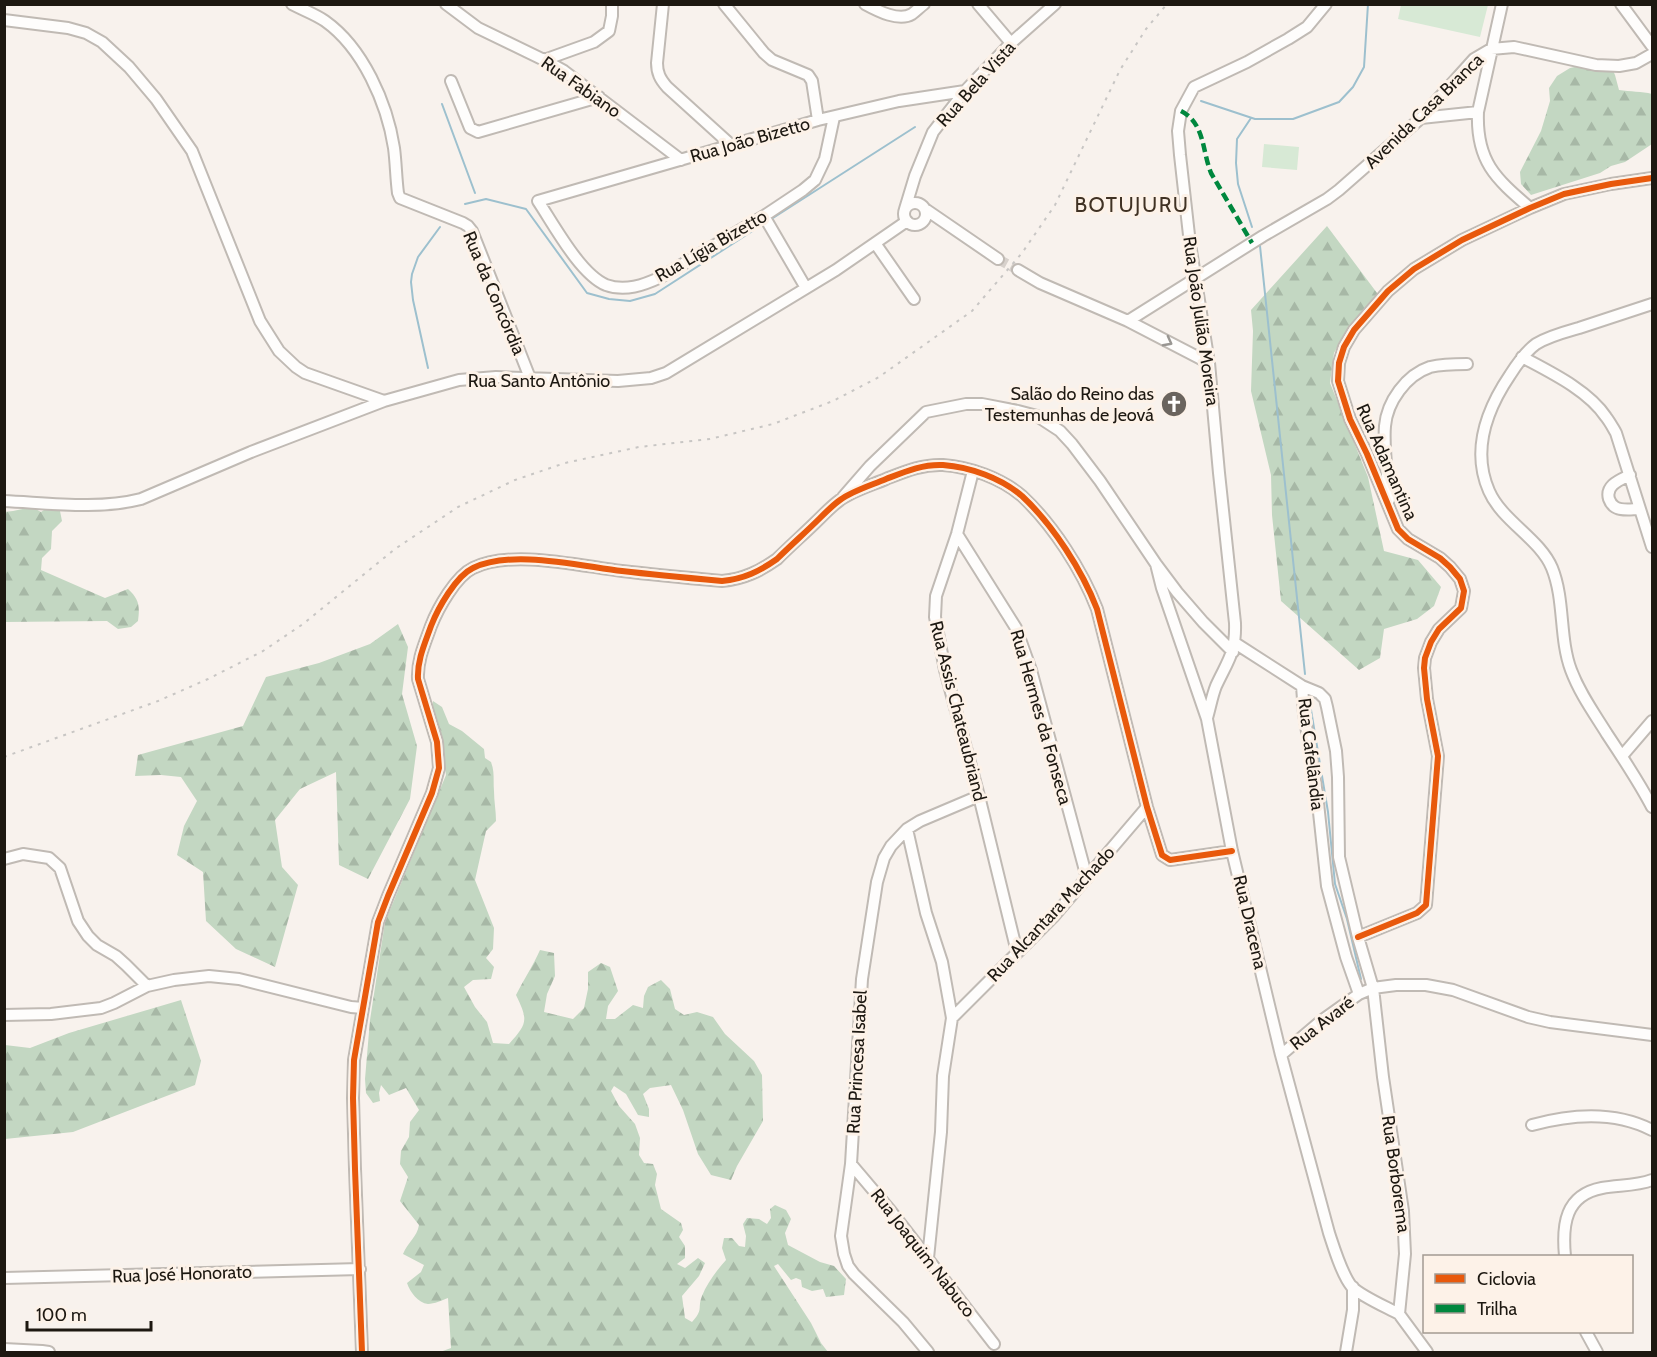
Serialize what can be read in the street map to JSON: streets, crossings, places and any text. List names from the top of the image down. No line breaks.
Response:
{"streets":{"street":["Rua Bela Vista","Rua Fabiano","Avenida Casa Branca","Rua João Bizetto","Rua Lígia Bizetto","Rua da Concórdia","Rua João Julião Moreira","Rua Santo Antônio","Rua Adamantina","Rua Assis Chateaubriand","Rua Hermes da Fonseca","Rua Cafelândia","Rua Alcantara Machado","Rua Dracena","Rua Avaré","Rua Princesa Isabel","Rua Borborema","Rua Joaquim Nabuco","Rua José Honorato"]},"crossings":[["Rua Bela Vista","Rua João Bizetto"],["Rua Bela Vista","Rua Santo Antônio"],["Rua Fabiano","Rua João Bizetto"],["Avenida Casa Branca","Rua João Julião Moreira"],["Rua João Bizetto","Rua Lígia Bizetto"],["Rua da Concórdia","Rua Santo Antônio"],["Rua João Julião Moreira","Rua Dracena"],["Rua Adamantina","Rua Cafelândia"],["Rua Assis Chateaubriand","Rua Hermes da Fonseca"],["Rua Assis Chateaubriand","Rua Alcantara Machado"],["Rua Assis Chateaubriand","Rua Princesa Isabel"],["Rua Hermes da Fonseca","Rua Alcantara Machado"],["Rua Cafelândia","Rua Avaré"],["Rua Cafelândia","Rua Borborema"],["Rua Dracena","Rua Avaré"],["Rua Avaré","Rua Borborema"],["Rua Princesa Isabel","Rua Joaquim Nabuco"]],"districts":["BOTUJURU"],"places":{"church":["Salão do Reino das Testemunhas de Jeová"]},"legend":["Ciclovia","Trilha"],"scale_bar":"100 m"}
